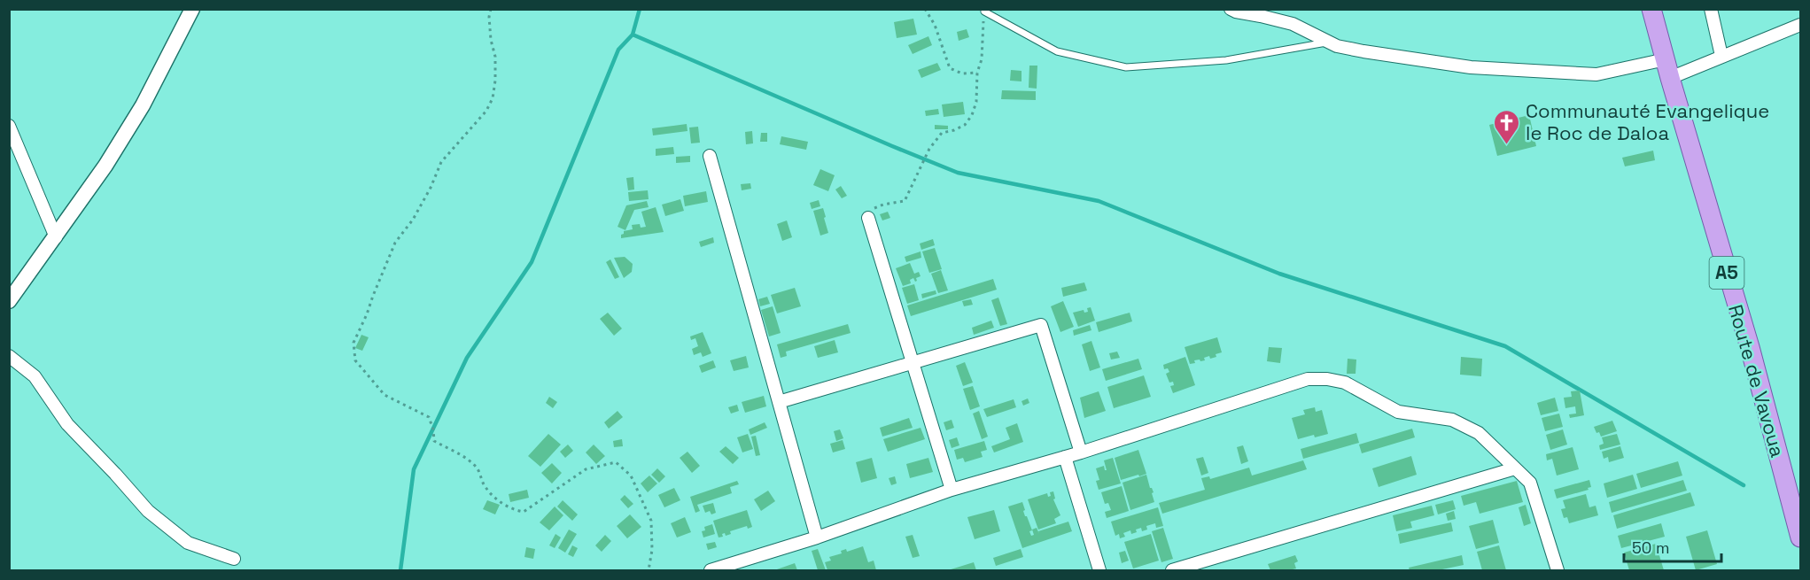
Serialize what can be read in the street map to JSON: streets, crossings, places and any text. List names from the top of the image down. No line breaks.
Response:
{"streets":{"main road":["A5","Route de Vavoua"]},"places":{"church":["Communauté Evangelique le Roc de Daloa"]},"scale_bar":"50 m"}
